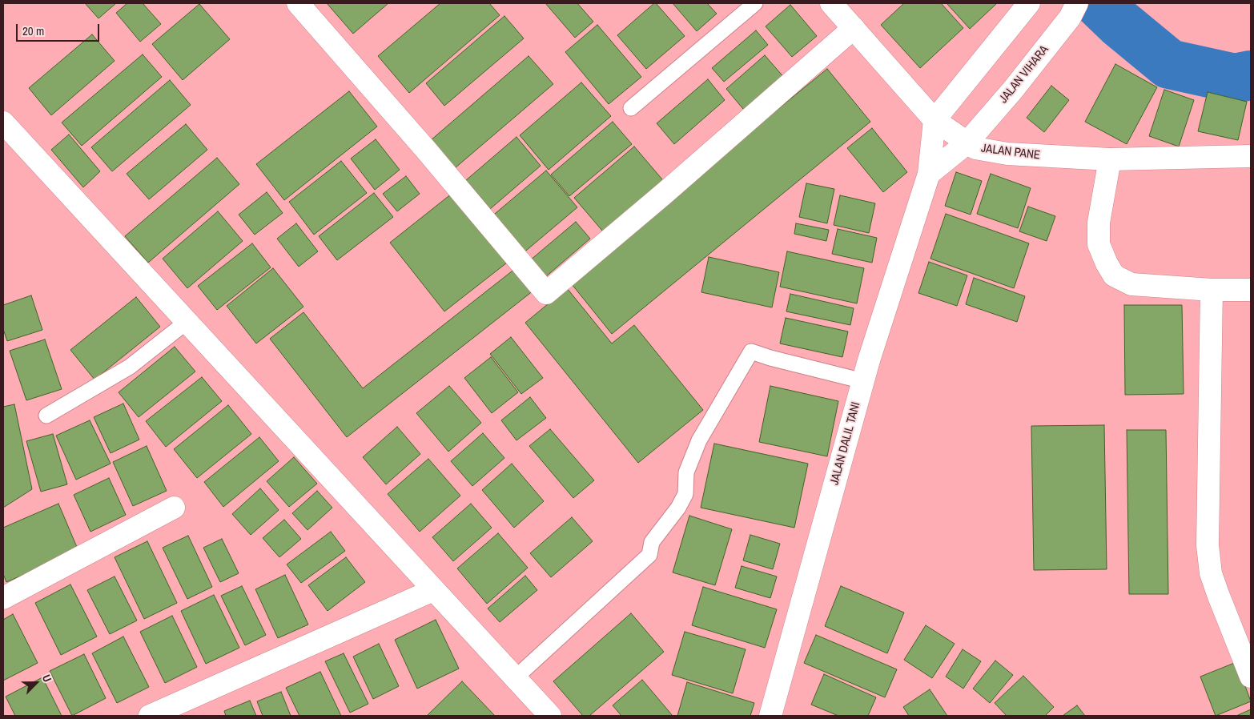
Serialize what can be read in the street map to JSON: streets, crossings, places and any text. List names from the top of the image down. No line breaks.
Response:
{"streets":{"street":["JALAN VIHARA","JALAN PANE","JALAN DALIL TANI"]},"crossings":[["JALAN VIHARA","JALAN PANE"],["JALAN PANE","JALAN DALIL TANI"]],"scale_bar":"20 m","north":"top right"}
